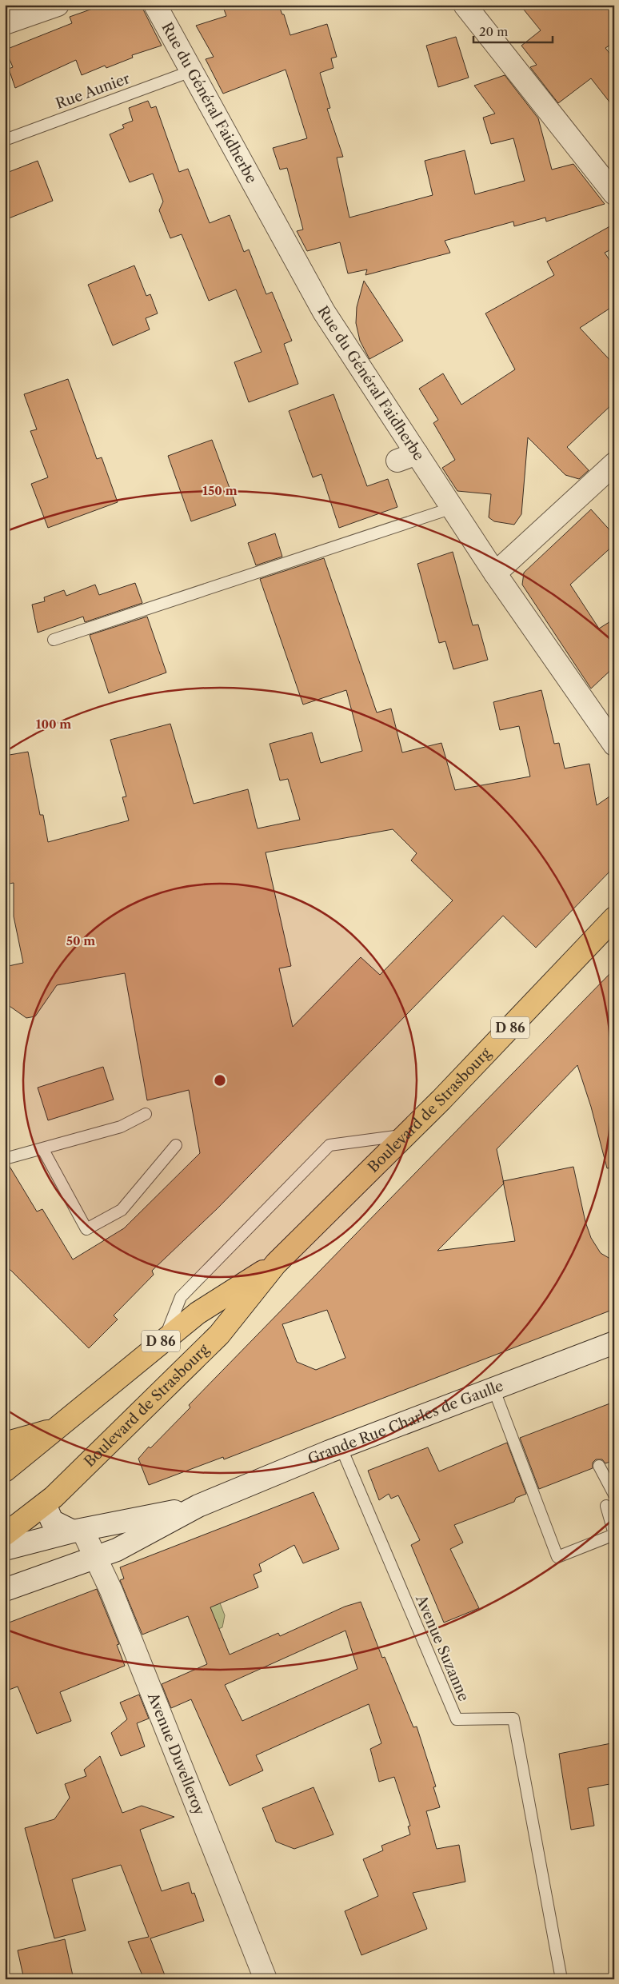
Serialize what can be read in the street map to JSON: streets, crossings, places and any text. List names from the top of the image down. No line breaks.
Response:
{"streets":{"main road":["D 86","Boulevard de Strasbourg"],"street":["Rue du Général Faidherbe","Grande Rue Charles de Gaulle","Avenue Duvelleroy"],"lane":["Rue Aunier","Avenue Suzanne"]},"crossings":[["Rue Aunier","Rue du Général Faidherbe"],["Grande Rue Charles de Gaulle","Avenue Suzanne"],["Grande Rue Charles de Gaulle","Avenue Duvelleroy"]],"scale_bar":"20 m","rings":["150 m","100 m","50 m"]}
